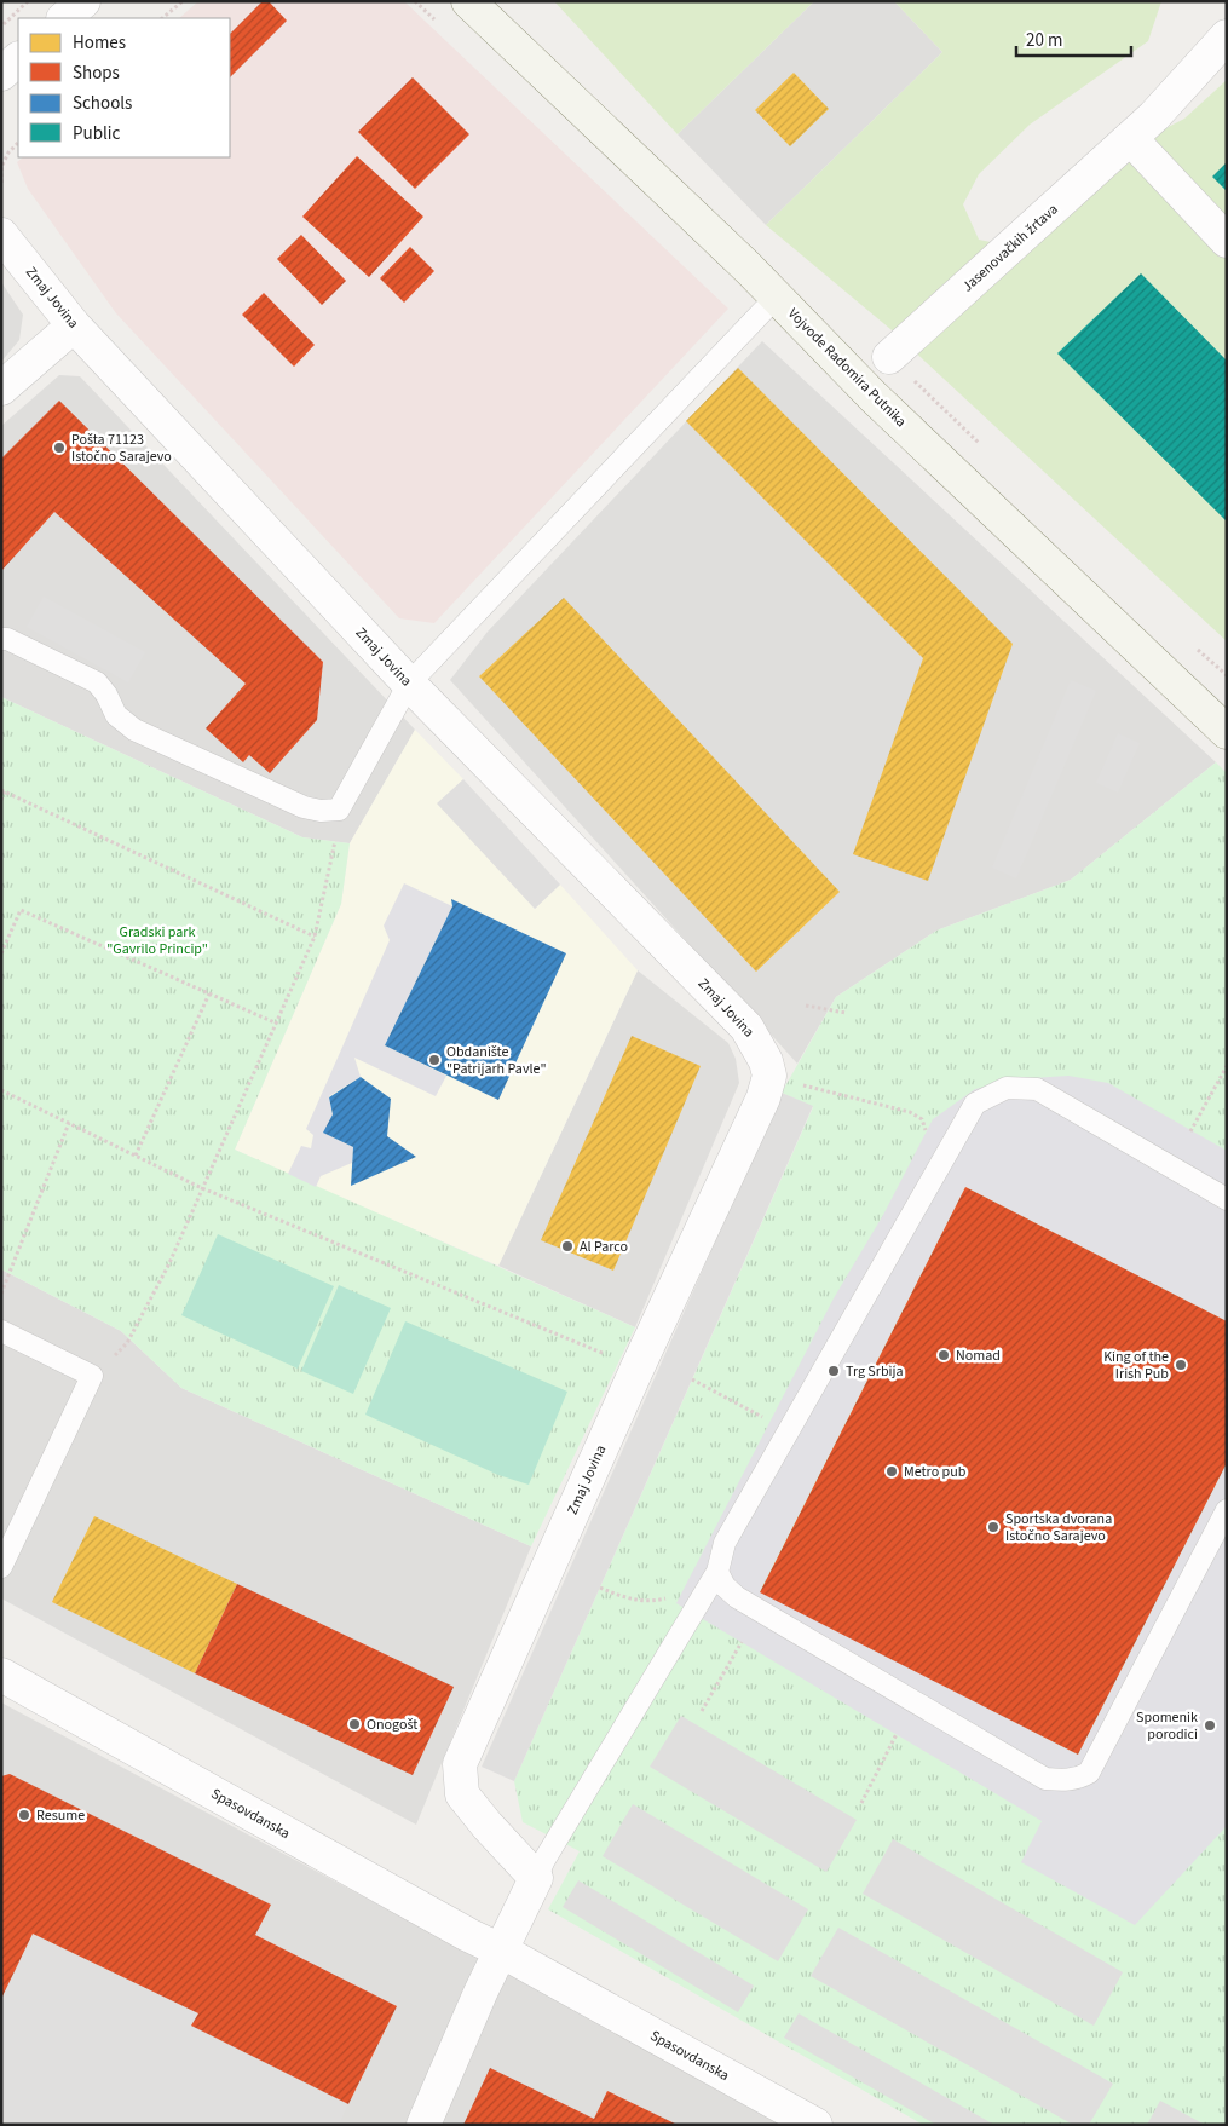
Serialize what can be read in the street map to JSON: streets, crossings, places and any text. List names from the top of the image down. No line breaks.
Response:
{"streets":{"main road":["Vojvode Radomira Putnika"],"street":["Jasenovačkih žrtava","Zmaj Jovina","Spasovdanska"]},"parks":["Gradski park \"Gavrilo Princip\""],"places":["Pošta 71123 Istočno Sarajevo","Obdanište \"Patrijarh Pavle\"","Al Parco","Nomad","King of the Irish Pub","Trg Srbija","Metro pub","Sportska dvorana Istočno Sarajevo","Onogošt","Spomenik porodici","Resume"],"legend":["Homes","Shops","Schools","Public"],"scale_bar":"20 m"}
